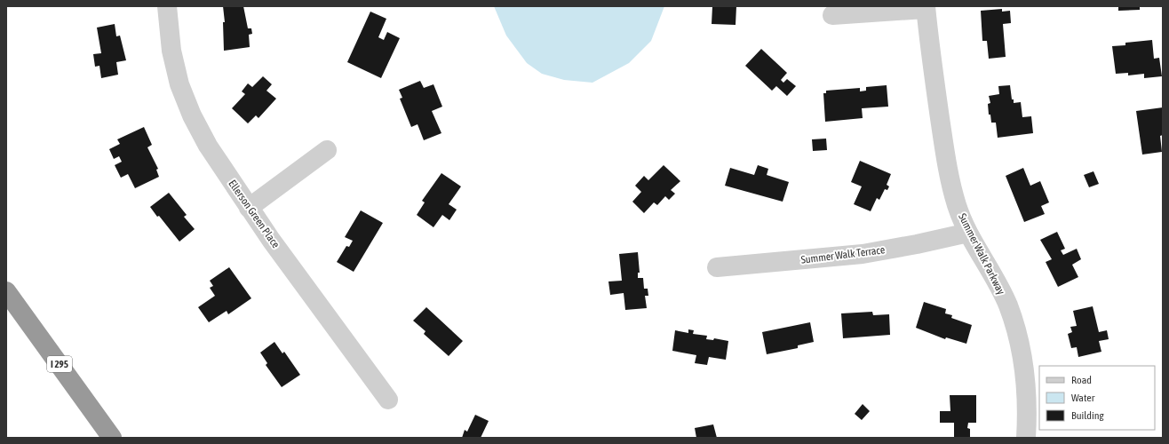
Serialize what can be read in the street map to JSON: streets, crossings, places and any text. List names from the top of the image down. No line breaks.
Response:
{"streets":{"highway":["I 295"],"street":["Ellerson Green Place","Summer Walk Parkway","Summer Walk Terrace"]},"crossings":[["Summer Walk Parkway","Summer Walk Terrace"]],"legend":["Road","Water","Building"]}
